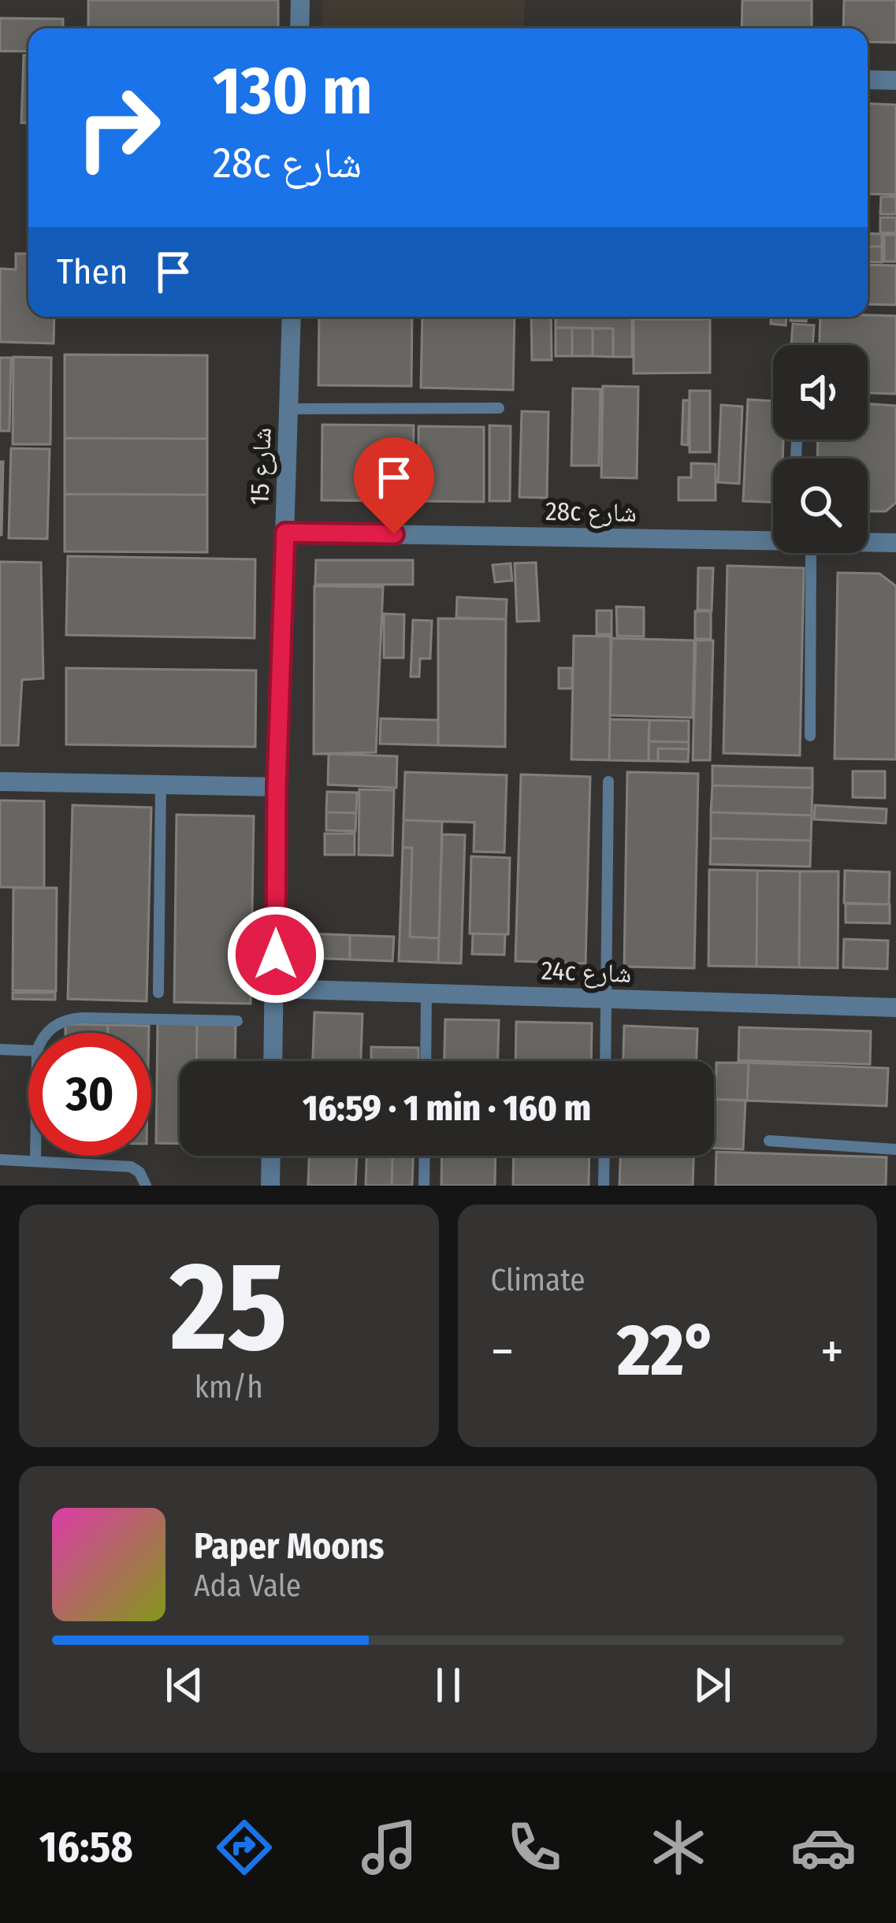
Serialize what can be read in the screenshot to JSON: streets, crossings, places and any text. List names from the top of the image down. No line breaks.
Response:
{"streets":{"street":["شارع 15","28c شارع","24c شارع"]},"crossings":[["شارع 15","28c شارع"],["شارع 15","24c شارع"]],"page":{"turn":["130 m","28c شارع"],"then":"Then","limit":"30","trip":"16:59 · 1 min · 160 m","tile":[["25","km/h"],"Climate"],"heat":["−","22°","+"],"song":["Paper Moons","Ada Vale"],"tabs":"16:58"}}
